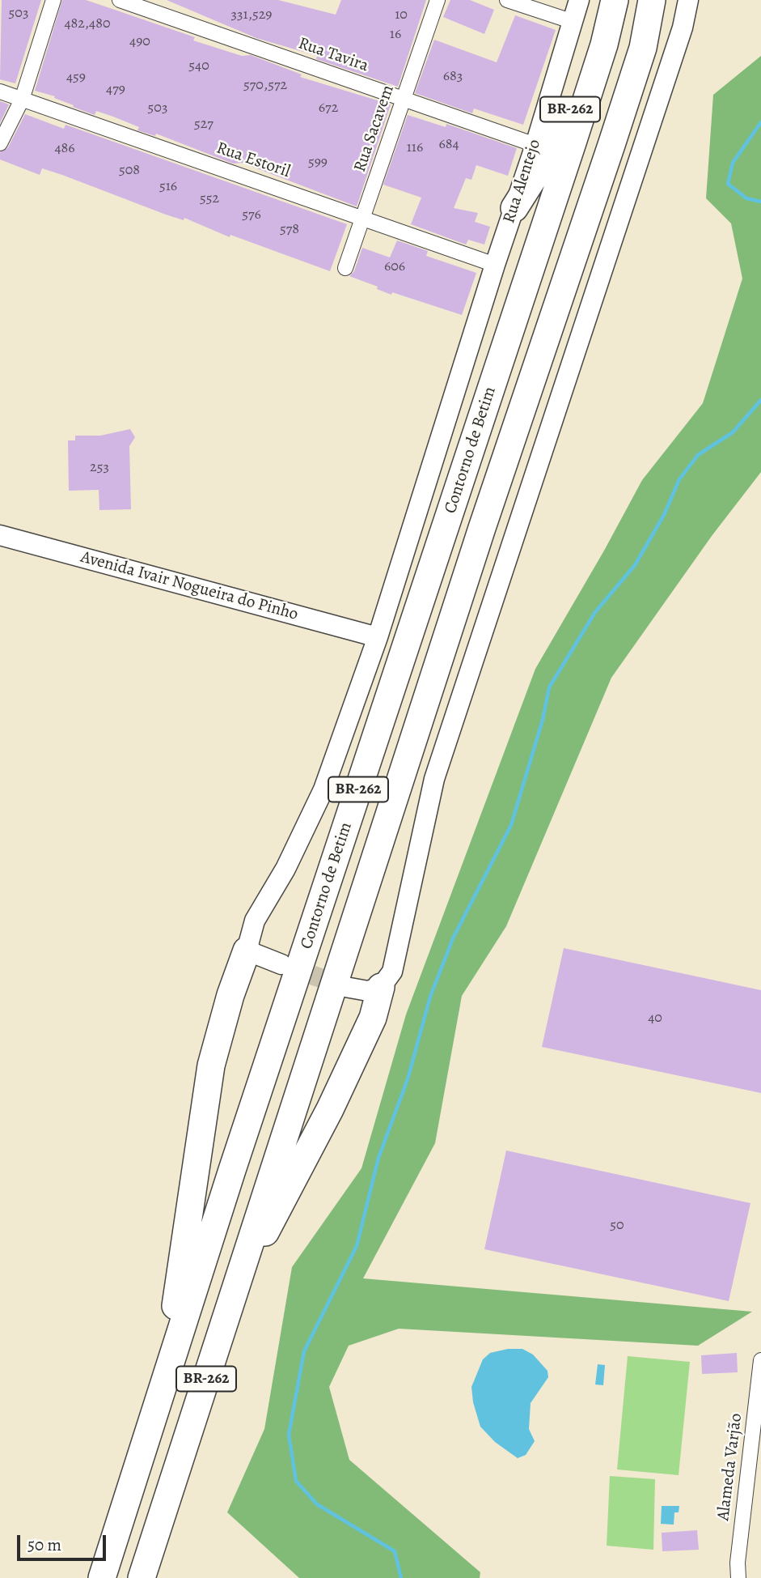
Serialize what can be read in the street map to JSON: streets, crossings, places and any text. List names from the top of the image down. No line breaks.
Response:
{"streets":{"highway":["BR-262","Contorno de Betim"],"street":["Rua Tavira","Rua Sacavem","Rua Estoril","Rua Alentejo","Avenida Ivair Nogueira do Pinho","Alameda Varjão"]},"crossings":[["Rua Tavira","Rua Sacavem"],["Rua Tavira","Rua Alentejo"],["BR-262","Rua Alentejo"],["Rua Sacavem","Rua Estoril"],["Rua Estoril","Rua Alentejo"],["Rua Alentejo","Avenida Ivair Nogueira do Pinho"]],"house_numbers":["503","331,529","10","482,480","16","490","540","683","459","570,572","479","503","672","527","684","116","486","599","508","516","552","576","578","606","253","40","50"],"scale_bar":"50 m"}
